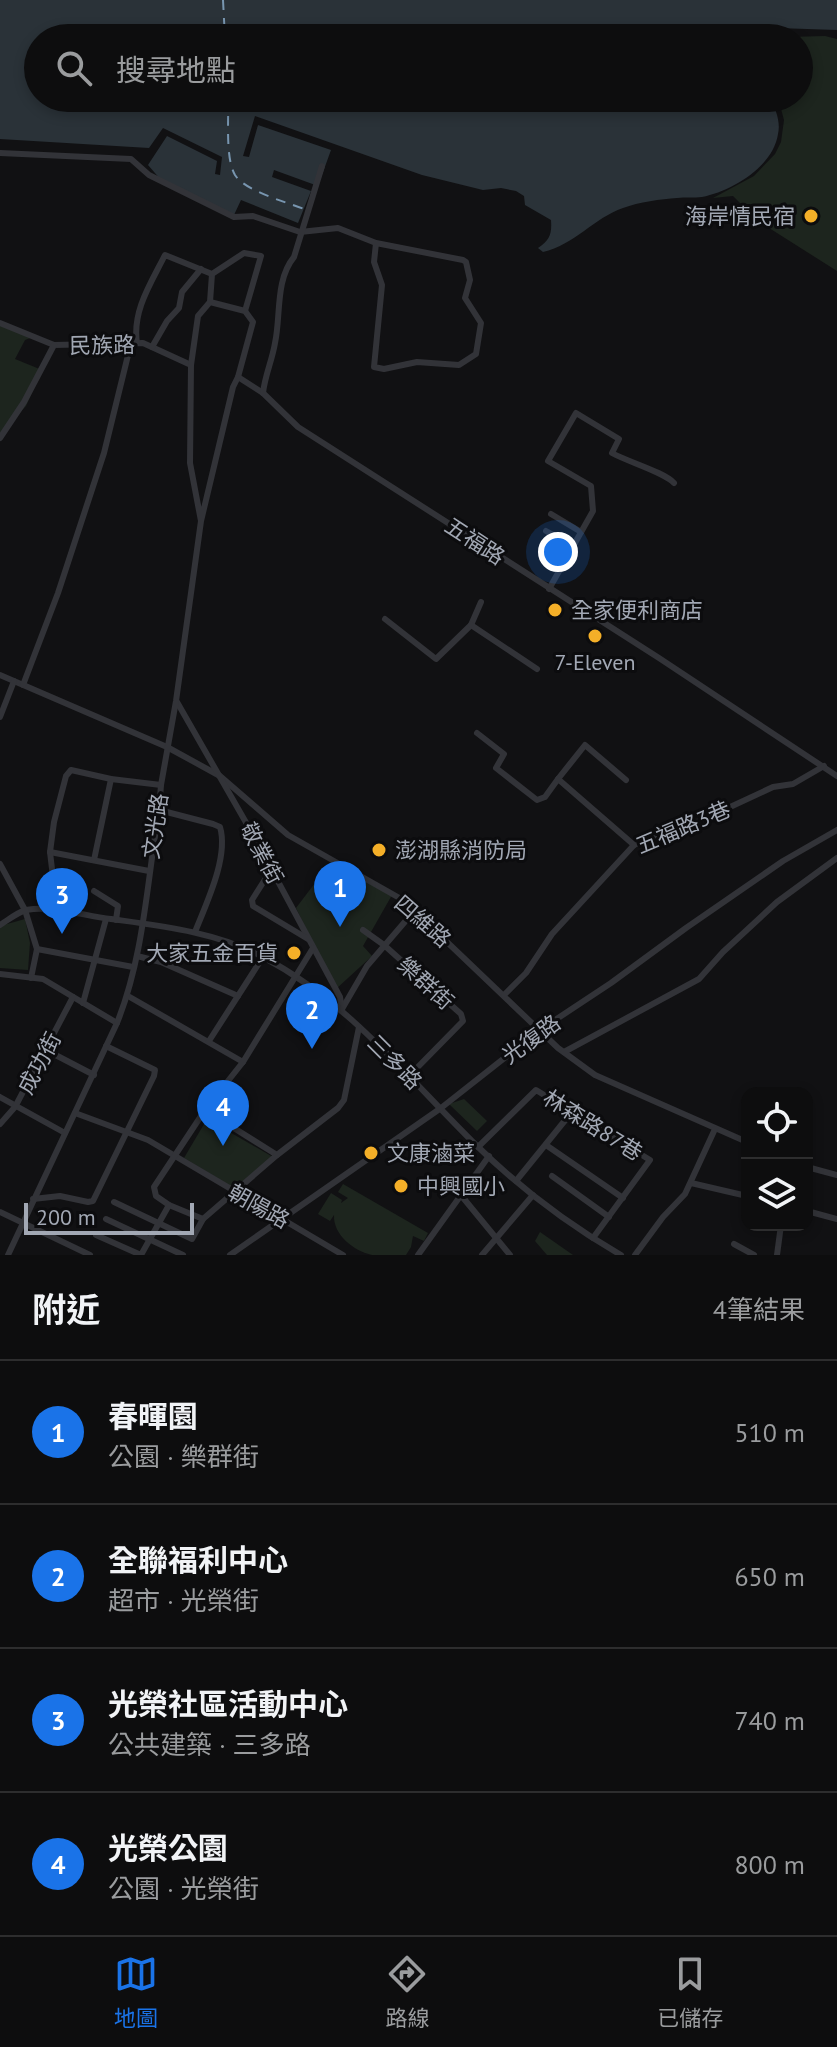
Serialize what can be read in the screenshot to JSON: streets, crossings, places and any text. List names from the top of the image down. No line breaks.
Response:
{"streets":{"street":["民族路","五福路","文光路","五福路3巷","敬業街","四維路","樂群街","光復路","三多路","成功街","林森路87巷","朝陽路"]},"crossings":[["五福路","文光路"],["五福路","五福路3巷"],["文光路","敬業街"],["文光路","四維路"],["文光路","三多路"],["文光路","朝陽路"],["五福路3巷","四維路"],["敬業街","四維路"],["敬業街","三多路"],["四維路","光復路"],["樂群街","三多路"],["光復路","三多路"],["光復路","朝陽路"],["三多路","林森路87巷"]],"places":["海岸情民宿","全家便利商店","7-Eleven","澎湖縣消防局","大家五金百貨","文康滷菜","中興國小"],"scale_bar":"200 m","page":{"search":"搜尋地點","pins":["1","3","2","4"],"scale":"200 m","heading":["附近","4筆結果"],"list":[{"mark":"1","name":"春暉園","note":"公園 · 樂群街","value":"510 m"},{"mark":"2","name":"全聯福利中心","note":"超市 · 光榮街","value":"650 m"},{"mark":"3","name":"光榮社區活動中心","note":"公共建築 · 三多路","value":"740 m"},{"mark":"4","name":"光榮公園","note":"公園 · 光榮街","value":"800 m"}],"nav":["地圖","路線","已儲存"]}}
